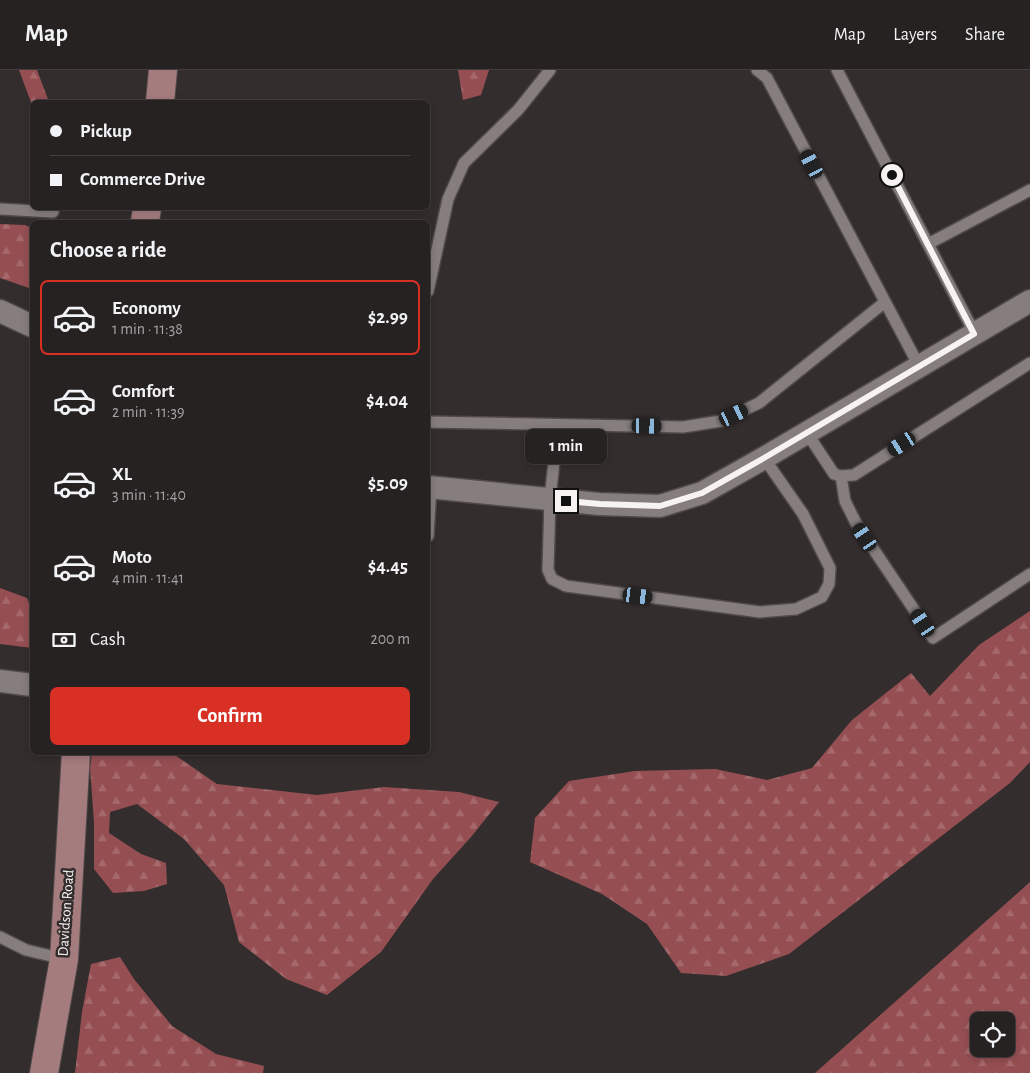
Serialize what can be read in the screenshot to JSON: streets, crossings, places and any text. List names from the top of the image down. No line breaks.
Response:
{"streets":{"street":["Davidson Road"]},"page":{"header":"Map","nav":["Map","Layers","Share"],"banner":["Pickup","Commerce Drive"],"heading":"Choose a ride","list":[{"name":"Economy","note":"1 min · 11:38","value":"$2.99"},{"name":"Comfort","note":"2 min · 11:39","value":"$4.04"},{"name":"XL","note":"3 min · 11:40","value":"$5.09"},{"name":"Moto","note":"4 min · 11:41","value":"$4.45"}],"bubble":"1 min","pay":["Cash","200 m"],"buttons":"Confirm"}}
